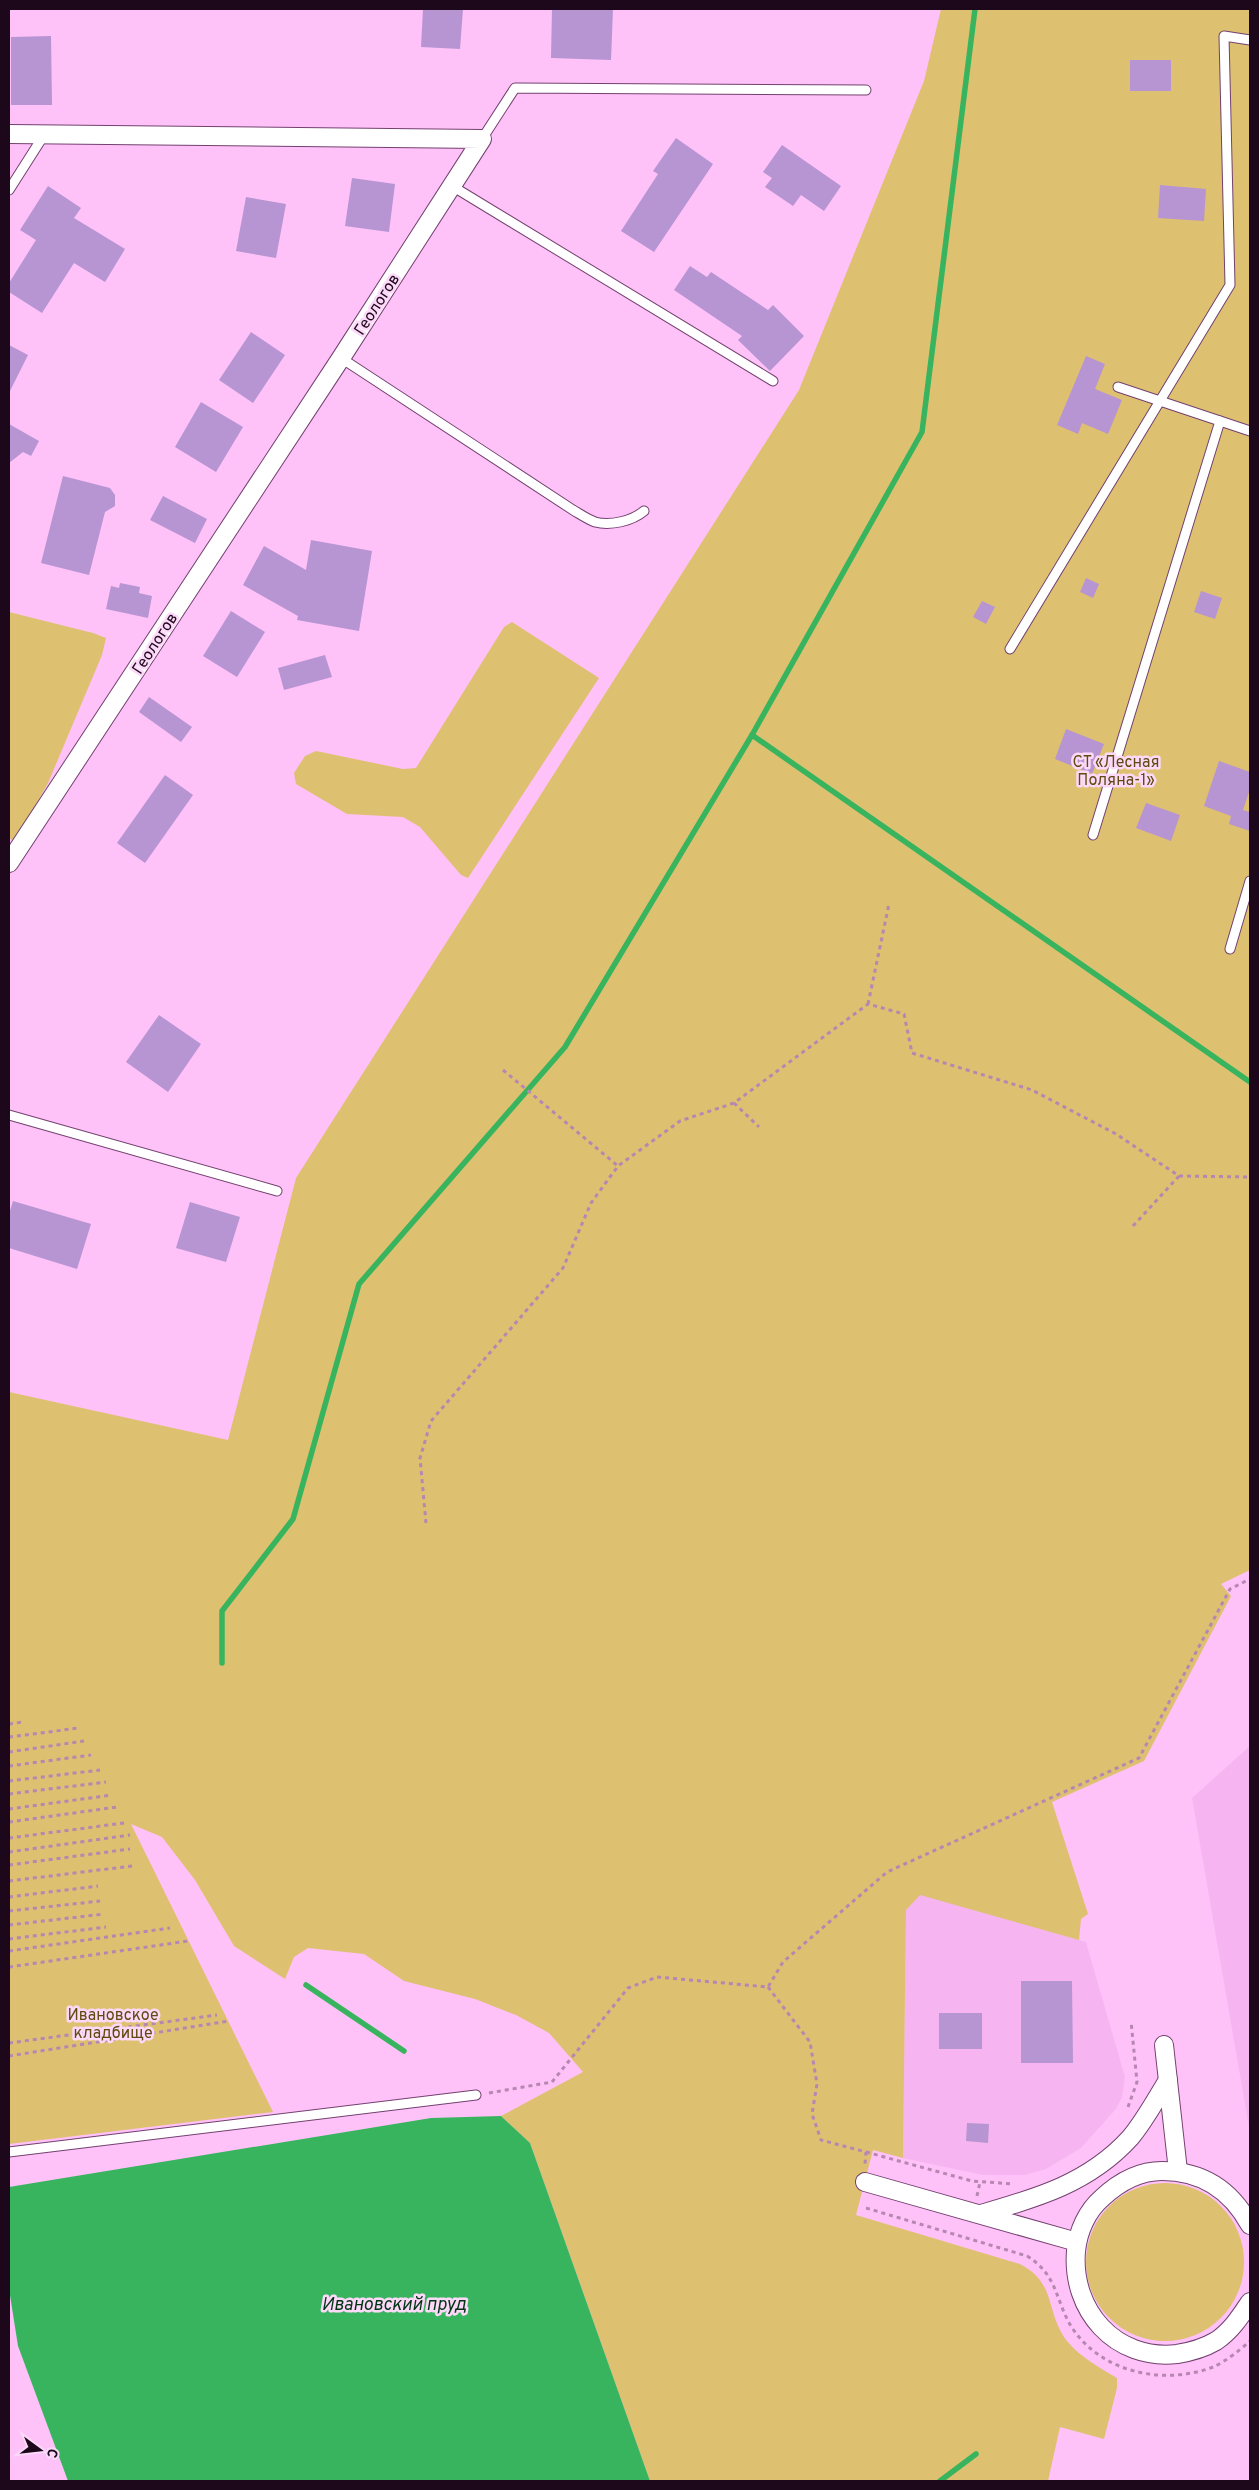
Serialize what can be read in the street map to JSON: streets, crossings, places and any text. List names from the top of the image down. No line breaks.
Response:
{"streets":{"street":["Геологов"]},"water":["Ивановский пруд"],"parks":["СТ «Лесная Поляна-1»","Ивановское кладбище"],"north":"right"}
